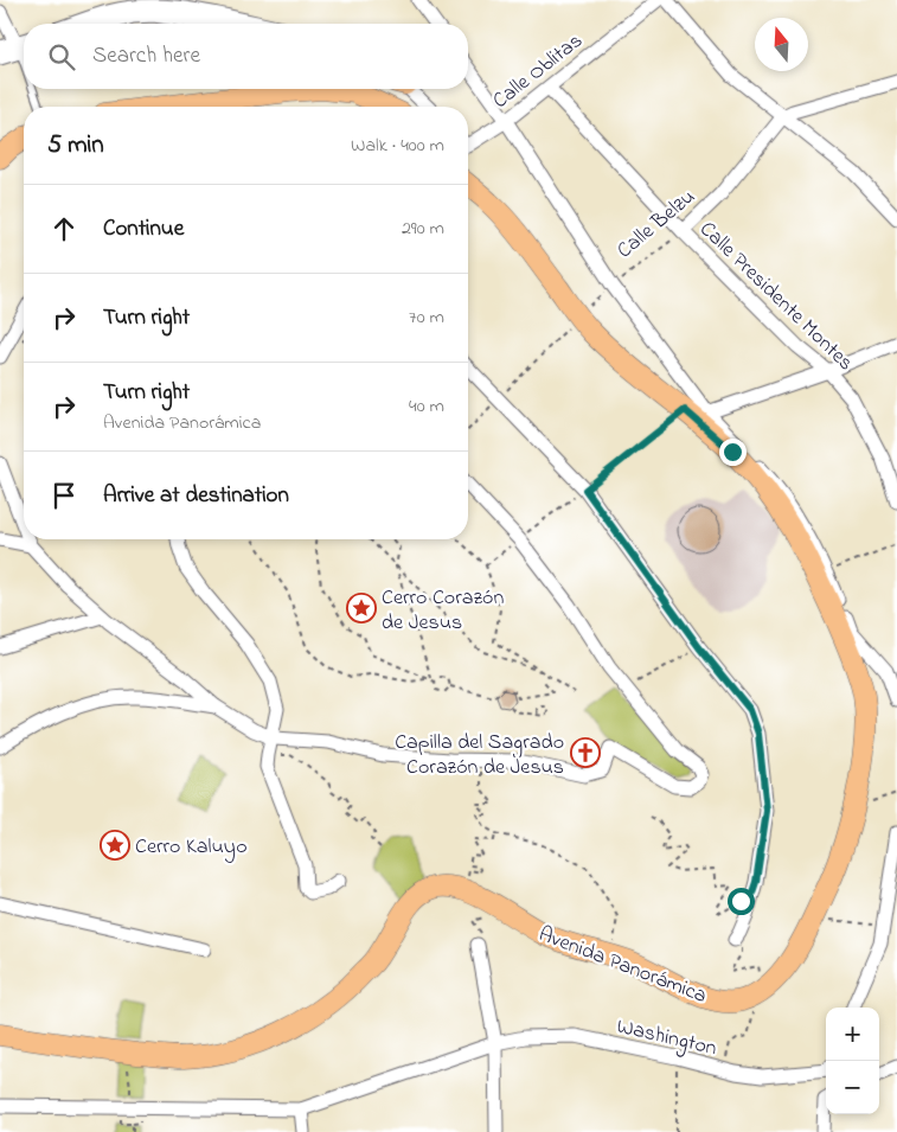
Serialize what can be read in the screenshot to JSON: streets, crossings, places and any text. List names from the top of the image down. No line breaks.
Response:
{"streets":{"main road":["Avenida Panorámica"],"street":["Calle Oblitas","Calle Belzu","Calle Presidente Montes","Washington"]},"crossings":[["Calle Oblitas","Calle Presidente Montes"],["Calle Belzu","Calle Presidente Montes"],["Calle Belzu","Avenida Panorámica"]],"places":{"place":["Cerro Corazón de Jesus","Cerro Kaluyo"],"church":["Capilla del Sagrado Corazón de Jesus"]},"north":"top","page":{"search":"Search here","heading":["5 min","Walk · 400 m"],"list":[["Continue","290 m"],["Turn right","70 m"],["Turn right","Avenida Panorámica","40 m"],"Arrive at destination"],"map_buttons":["+","−"]}}
